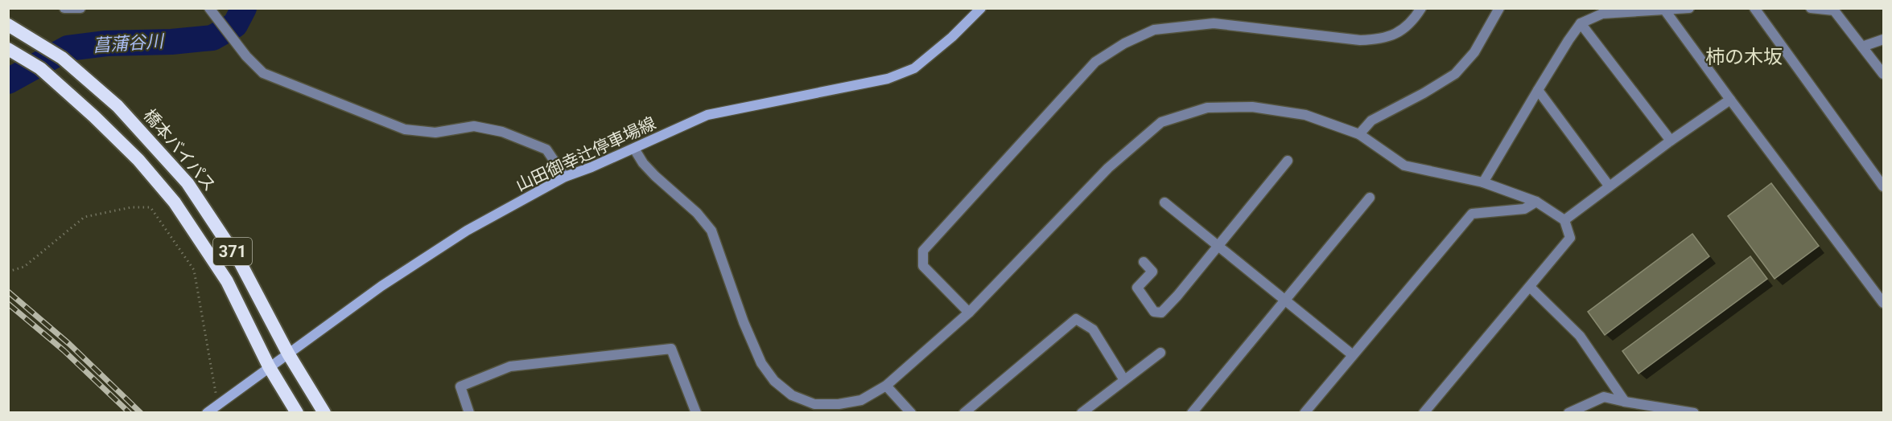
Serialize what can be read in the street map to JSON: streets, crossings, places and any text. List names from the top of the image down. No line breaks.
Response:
{"streets":{"highway":["橋本バイパス","371"],"main road":["山田御幸辻停車場線"]},"crossings":[["橋本バイパス","山田御幸辻停車場線"],["山田御幸辻停車場線","371"]],"districts":["柿の木坂"],"water":["菖蒲谷川"]}
